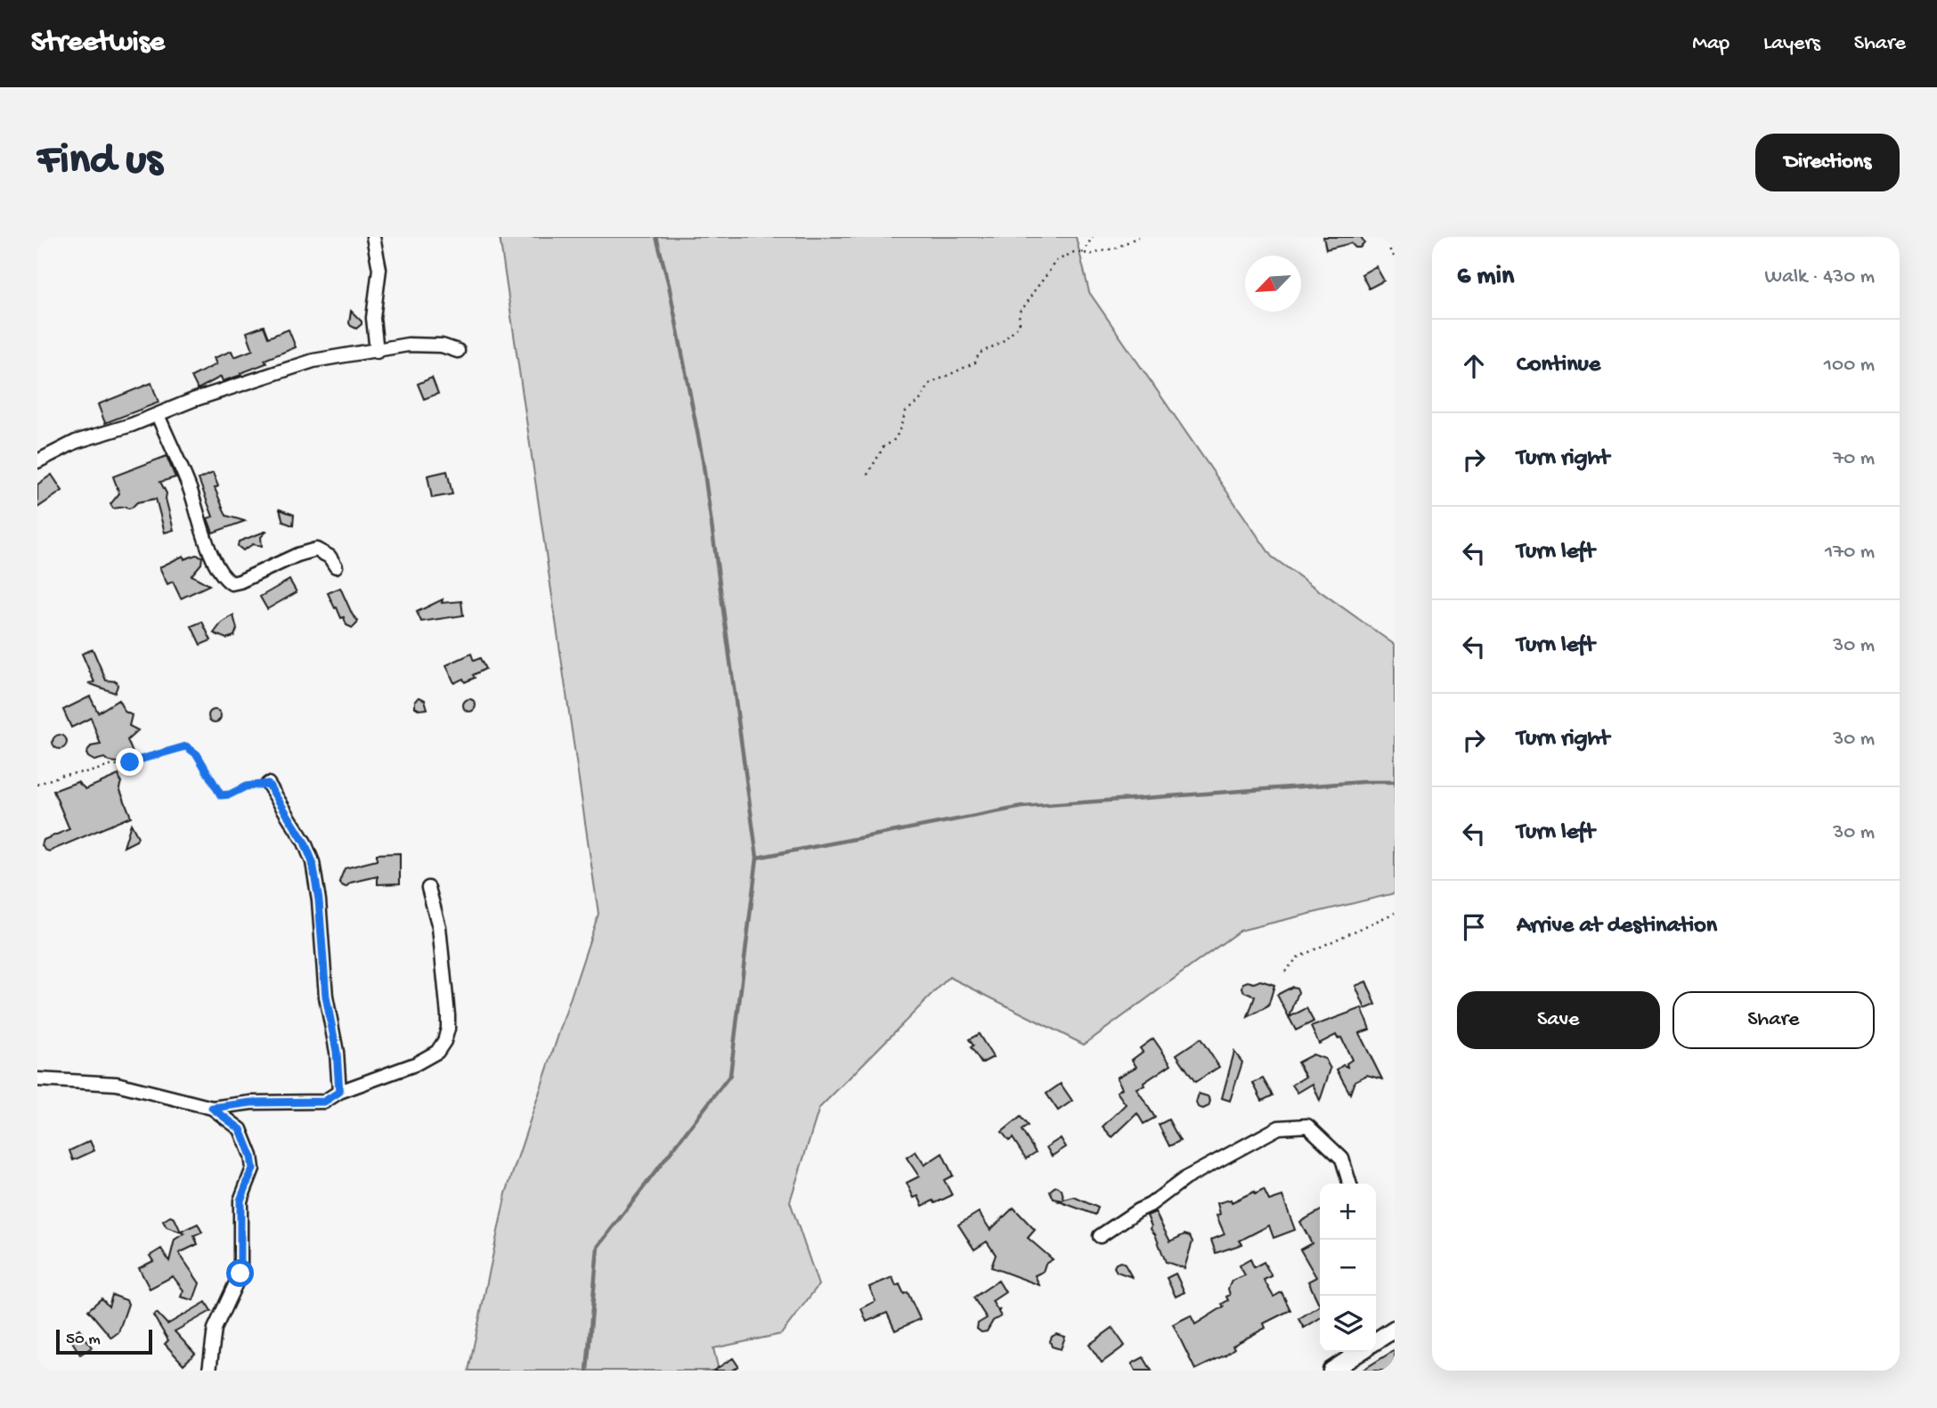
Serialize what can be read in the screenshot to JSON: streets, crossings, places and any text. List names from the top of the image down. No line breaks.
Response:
{"scale_bar":"50 m","north":"bottom left","page":{"header":"Streetwise","nav":["Map","Layers","Share"],"buttons":["Directions",["Save","Share"]],"title":"Find us","heading":["6 min","Walk · 430 m"],"list":[["Continue","100 m"],["Turn right","70 m"],["Turn left","170 m"],["Turn left","30 m"],["Turn right","30 m"],["Turn left","30 m"],"Arrive at destination"],"map_buttons":["+","−"],"scale":"50 m"}}
